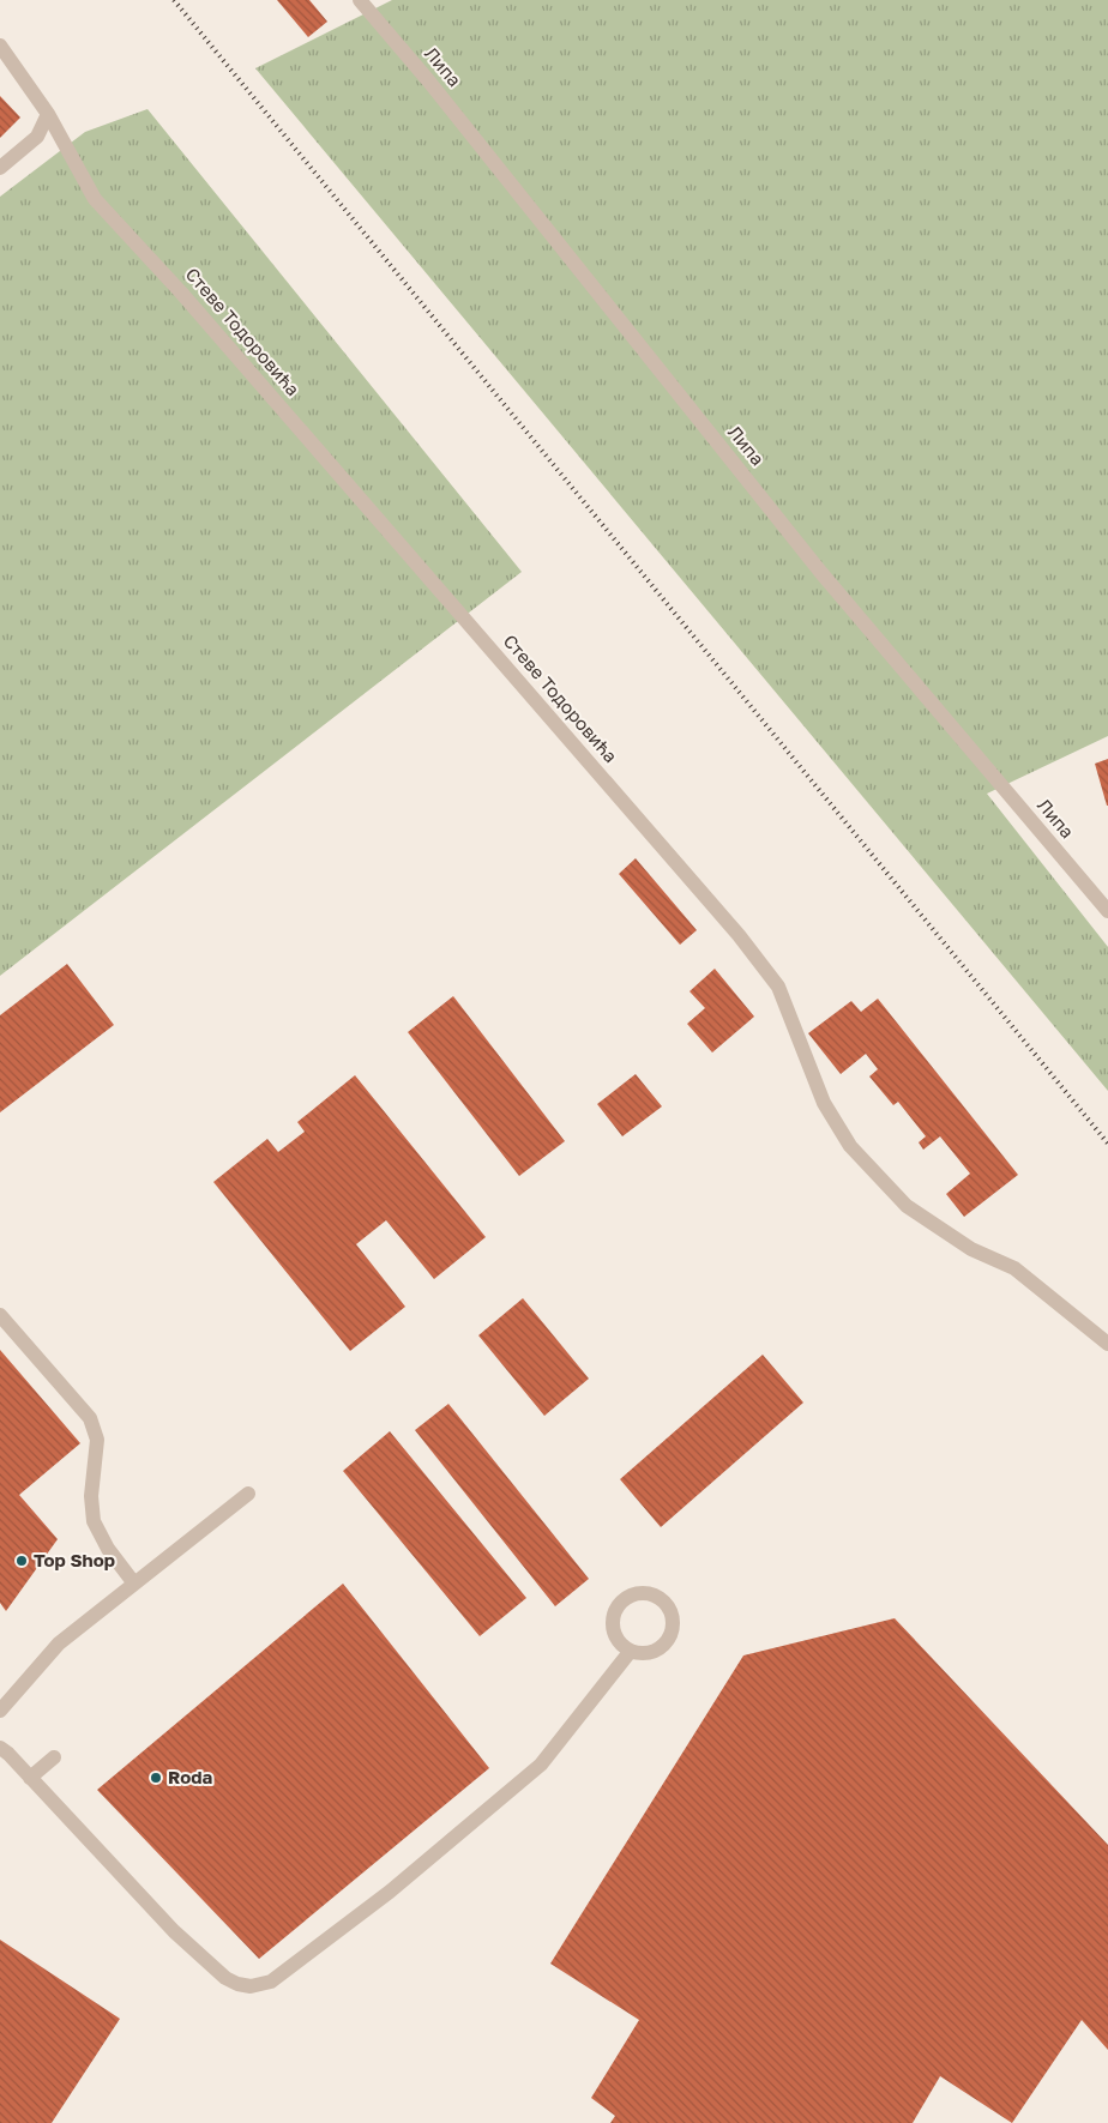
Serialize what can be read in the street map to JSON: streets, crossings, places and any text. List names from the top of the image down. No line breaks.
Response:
{"streets":{"street":["Липа","Стеве Тодоровића"]},"places":["Top Shop","Roda"]}
